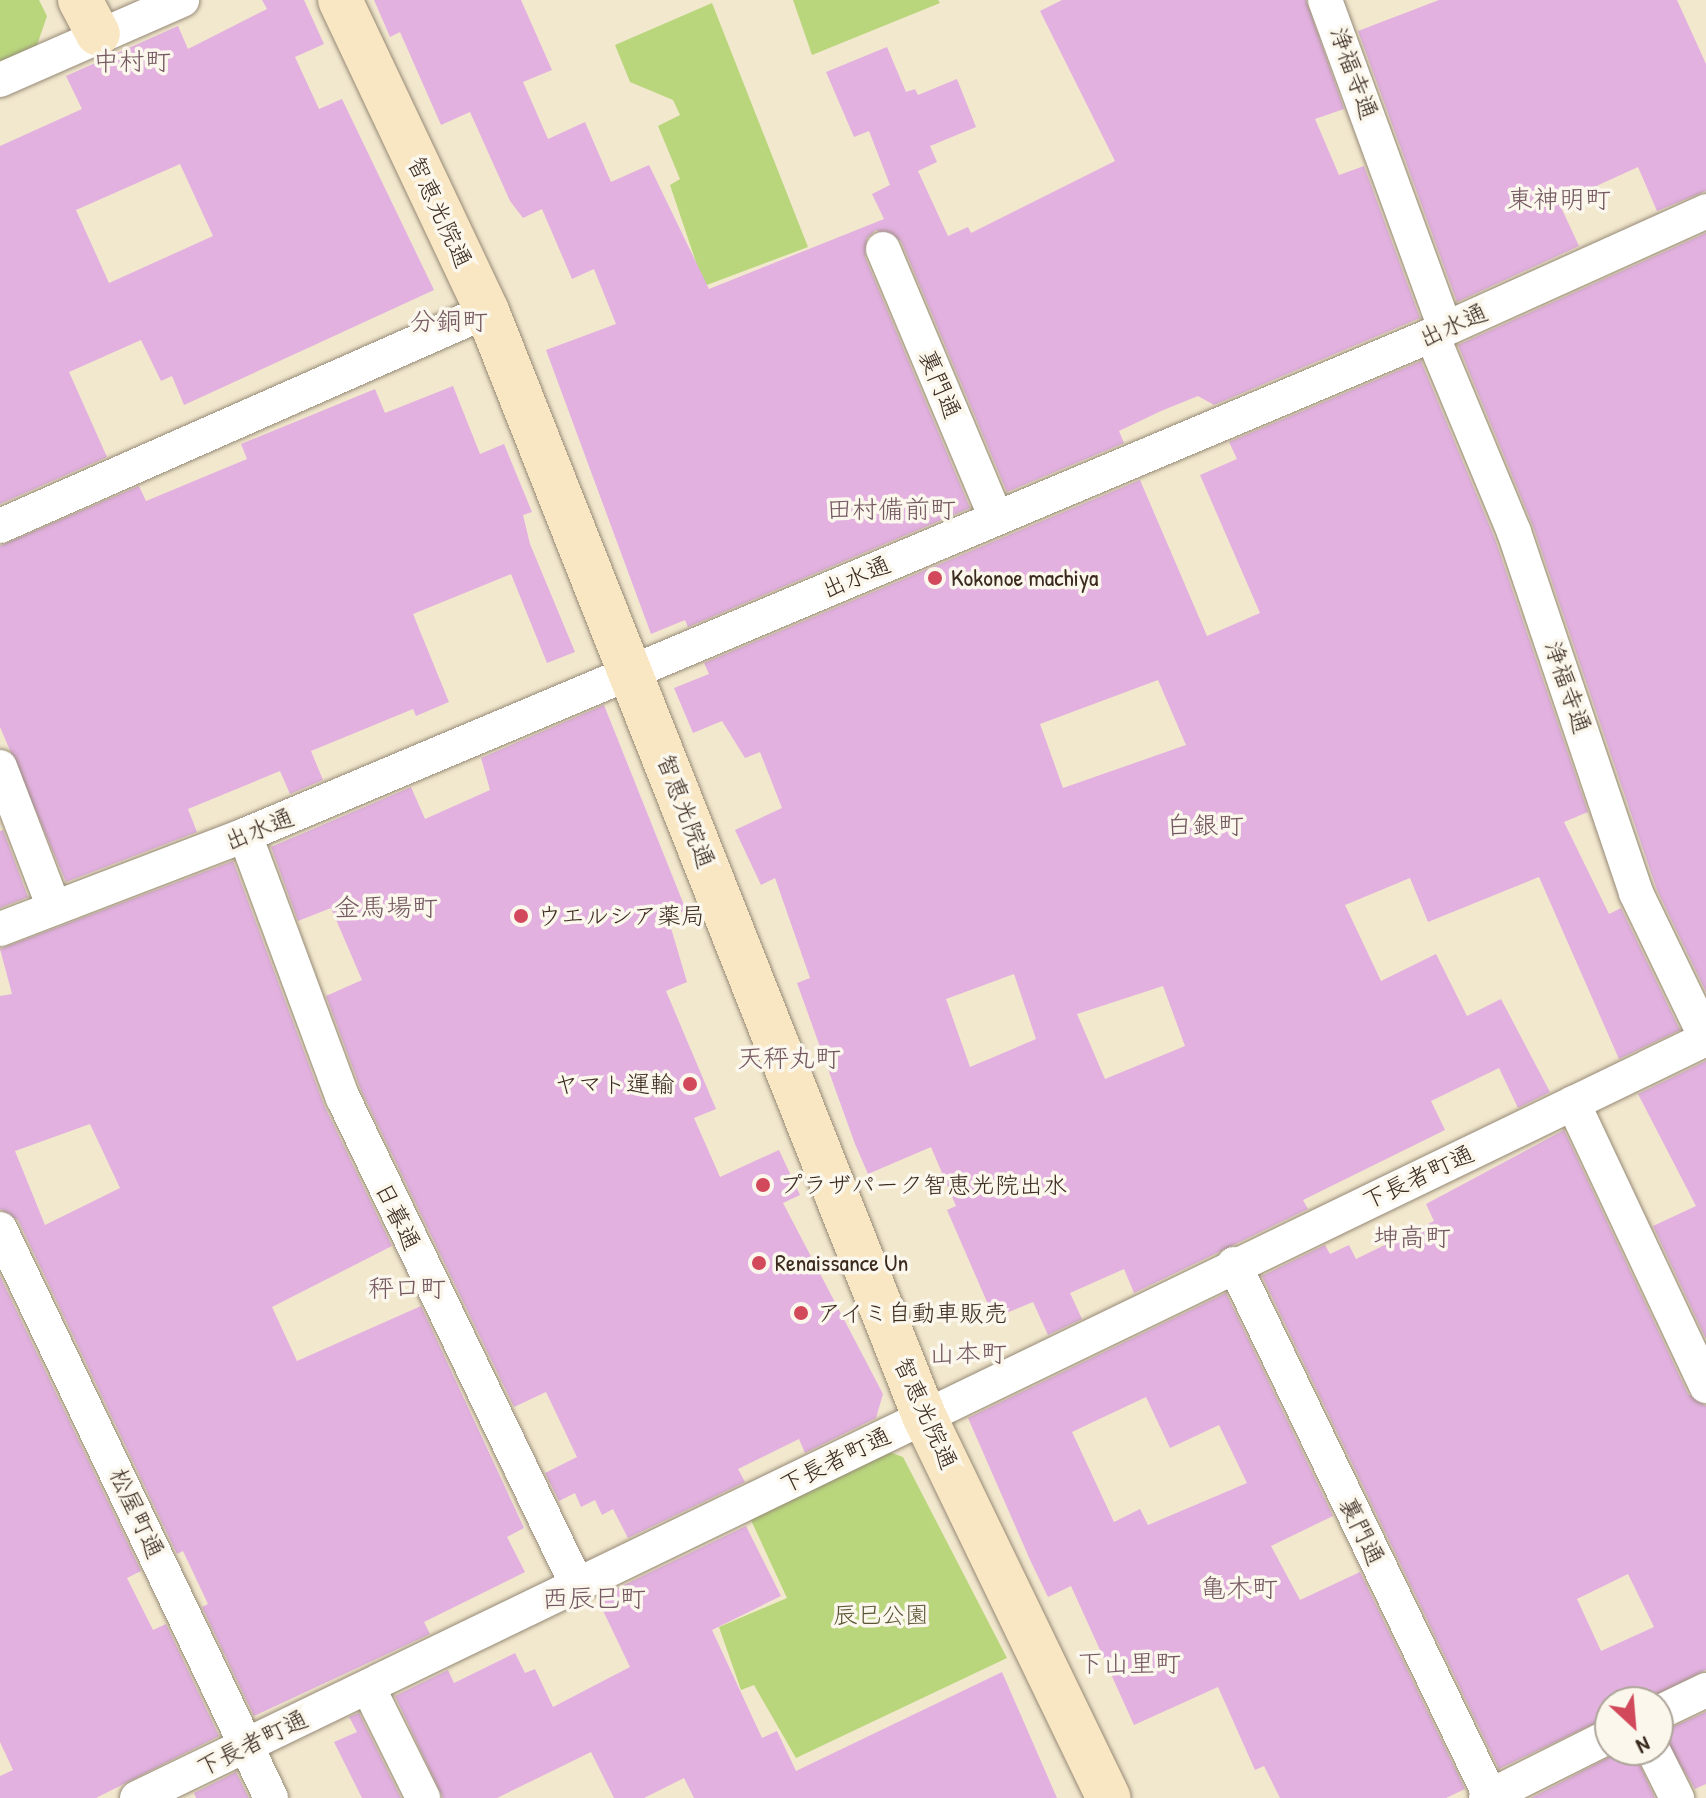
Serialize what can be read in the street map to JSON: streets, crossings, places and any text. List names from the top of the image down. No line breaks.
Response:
{"streets":{"street":["浄福寺通","智恵光院通","出水通","裏門通","下長者町通","日暮通","松屋町通"]},"crossings":[["浄福寺通","出水通"],["浄福寺通","下長者町通"],["智恵光院通","出水通"],["智恵光院通","下長者町通"],["出水通","裏門通"],["出水通","日暮通"],["裏門通","下長者町通"],["下長者町通","日暮通"],["下長者町通","松屋町通"]],"districts":["中村町","東神明町","分銅町","田村備前町","白銀町","金馬場町","天秤丸町","坤高町","秤口町","山本町","亀木町","西辰巳町","下山里町"],"parks":["辰巳公園"],"places":["Kokonoe machiya","ウエルシア薬局","ヤマト運輸","プラザパーク智恵光院出水","Renaissance Un","アイミ自動車販売"],"north":"bottom right"}
